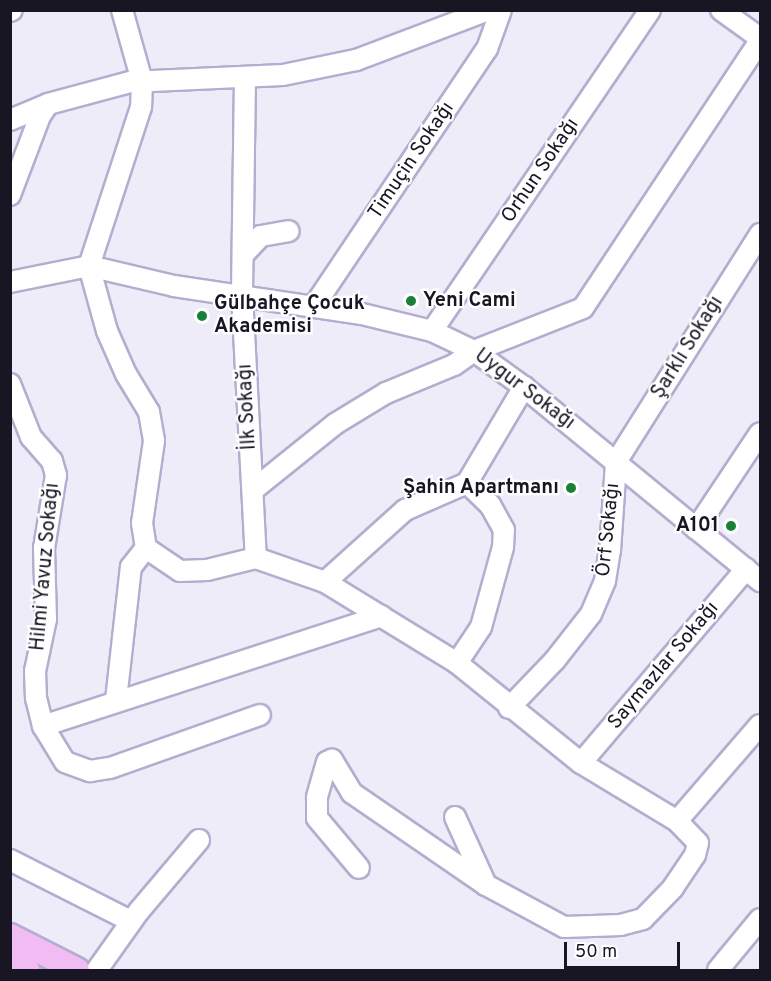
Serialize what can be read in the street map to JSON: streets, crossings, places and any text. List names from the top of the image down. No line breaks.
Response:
{"streets":{"street":["Timuçin Sokağı","Orhun Sokağı","Şarklı Sokağı","Uygur Sokağı","İlk Sokağı","Örf Sokağı","Hilmi Yavuz Sokağı","Saymazlar Sokağı"]},"crossings":[["Timuçin Sokağı","Uygur Sokağı"],["Orhun Sokağı","Uygur Sokağı"],["Şarklı Sokağı","Uygur Sokağı"],["Şarklı Sokağı","Örf Sokağı"],["Uygur Sokağı","İlk Sokağı"],["Uygur Sokağı","Örf Sokağı"],["Uygur Sokağı","Saymazlar Sokağı"]],"places":["Yeni Cami","Gülbahçe Çocuk Akademisi","Şahin Apartmanı","A101"],"scale_bar":"50 m"}
